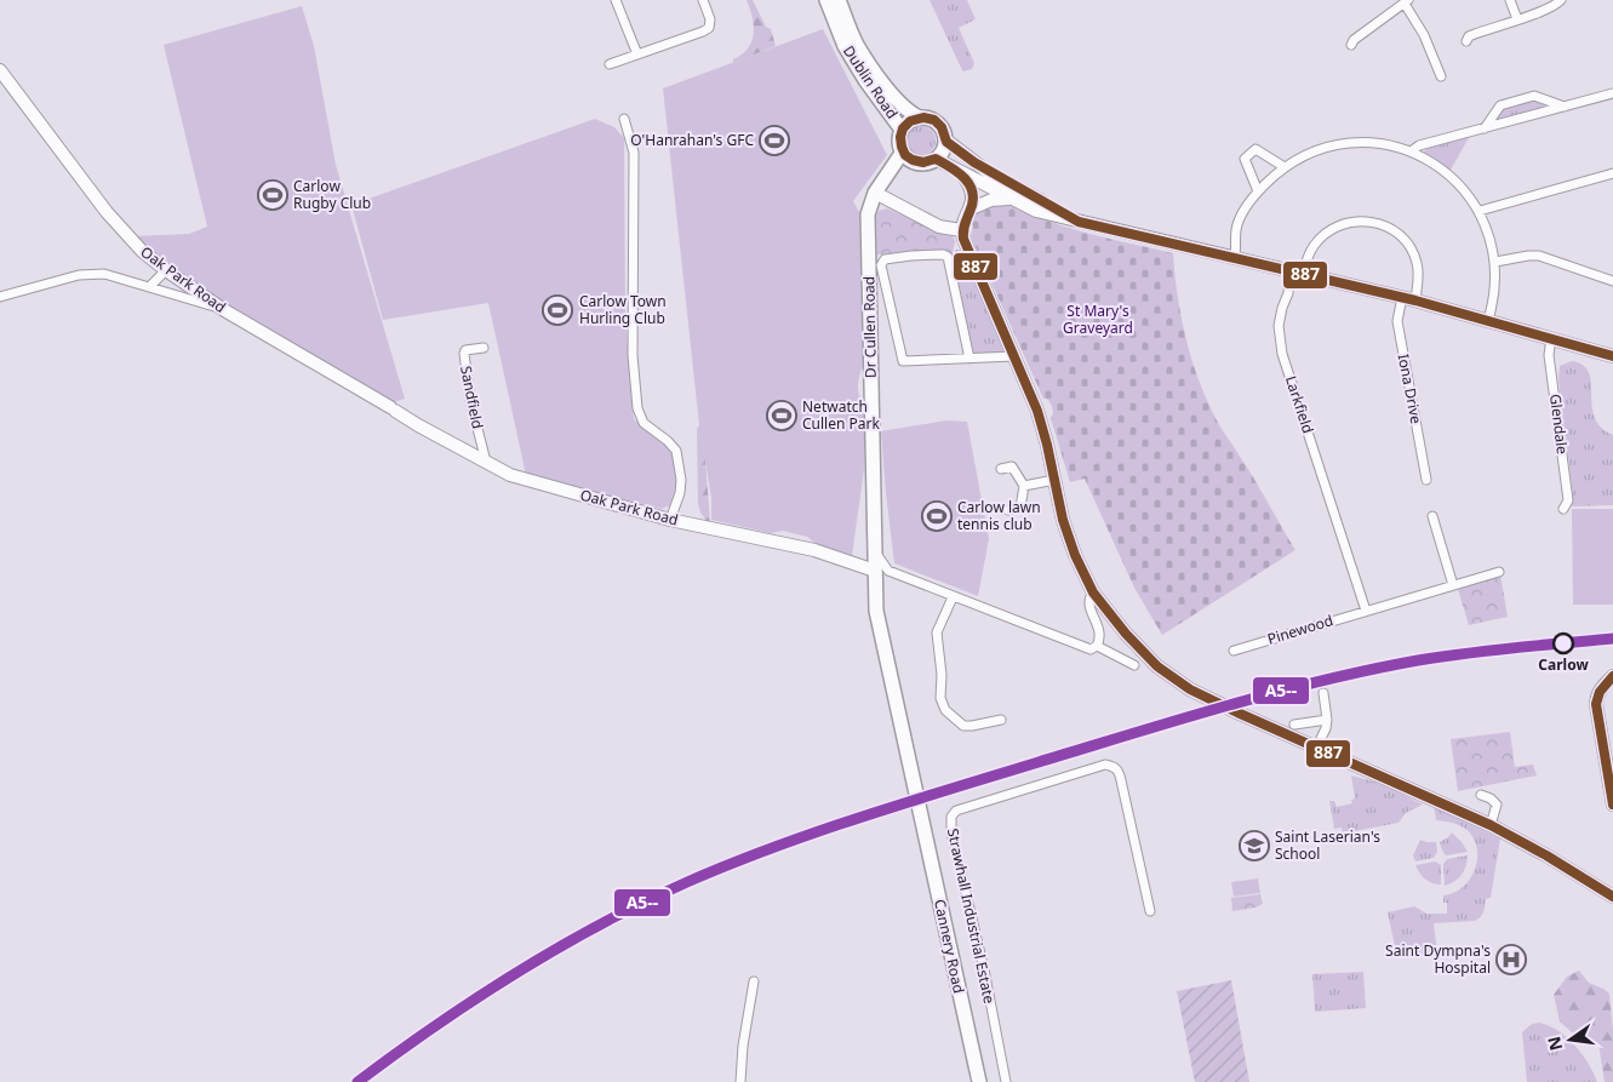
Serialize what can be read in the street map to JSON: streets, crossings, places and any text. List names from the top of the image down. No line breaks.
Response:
{"streets":{"main road":["Dublin Road","Oak Park Road","Dr Cullen Road","Cannery Road"],"street":["Iona Drive","Sandfield","Larkfield","Glendale","Pinewood","Strawhall Industrial Estate"]},"crossings":[["Dublin Road","Dr Cullen Road"],["Oak Park Road","Dr Cullen Road"],["Oak Park Road","Sandfield"],["Oak Park Road","Cannery Road"],["Dr Cullen Road","Cannery Road"],["Larkfield","Pinewood"]],"parks":["St Mary's Graveyard"],"places":{"sports":["O'Hanrahan's GFC","Carlow Rugby Club","Carlow Town Hurling Club","Netwatch Cullen Park","Carlow lawn tennis club"],"other":["Carlow"],"school or university":["Saint Laserian's School"],"hospital":["Saint Dympna's Hospital"]},"lines":["transit line 887","transit line A5--"],"north":"left"}
